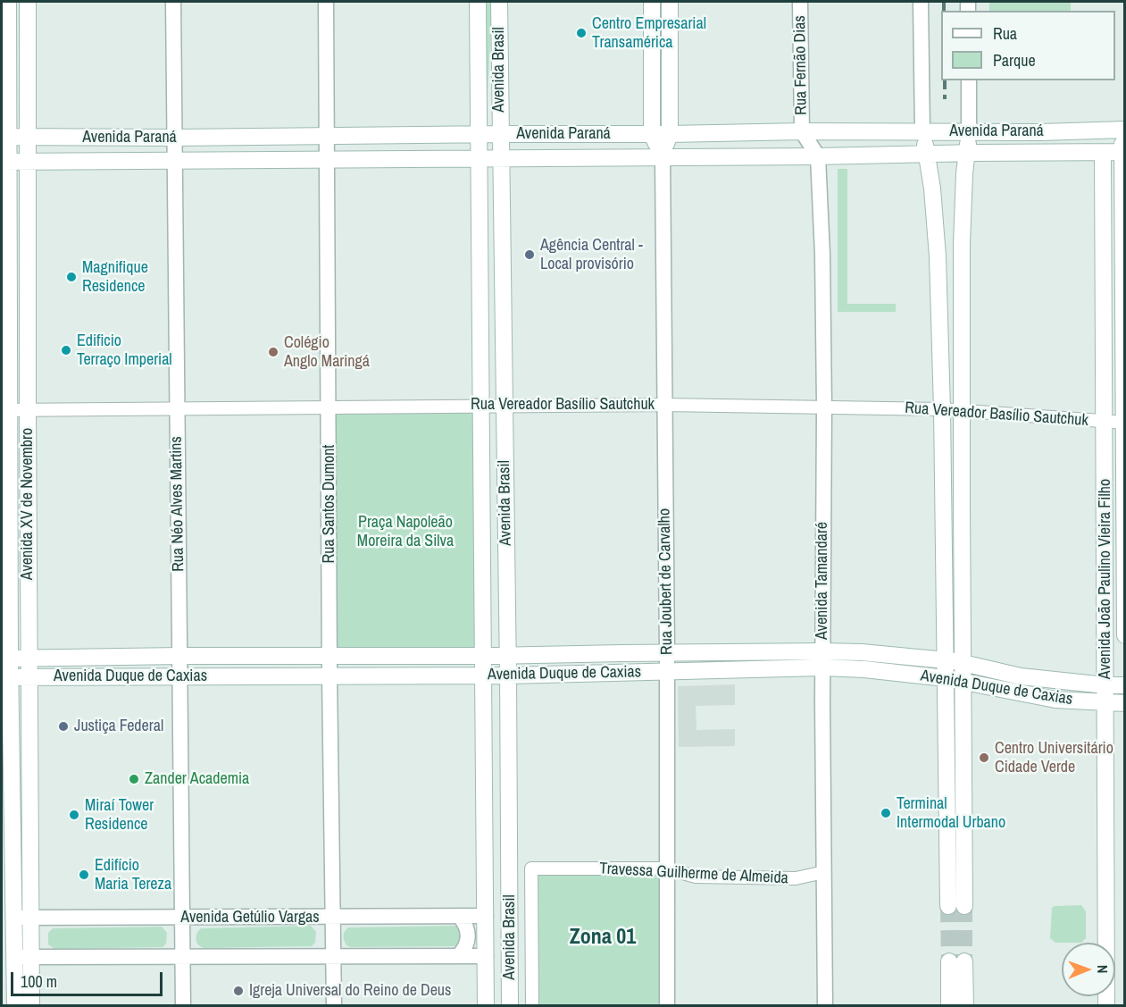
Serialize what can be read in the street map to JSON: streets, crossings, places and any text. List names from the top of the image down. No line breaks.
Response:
{"streets":{"main road":["Avenida Brasil","Avenida Paraná","Avenida XV de Novembro","Avenida João Paulino Vieira Filho","Avenida Duque de Caxias"],"street":["Rua Fernão Dias","Rua Vereador Basílio Sautchuk","Rua Néo Alves Martins","Rua Santos Dumont","Avenida Tamandaré","Rua Joubert de Carvalho","Travessa Guilherme de Almeida","Avenida Getúlio Vargas"]},"crossings":[["Rua Fernão Dias","Avenida Paraná"],["Rua Fernão Dias","Avenida Tamandaré"],["Avenida Brasil","Avenida Paraná"],["Avenida Brasil","Rua Vereador Basílio Sautchuk"],["Avenida Brasil","Avenida Duque de Caxias"],["Avenida Brasil","Avenida Getúlio Vargas"],["Avenida Paraná","Avenida XV de Novembro"],["Avenida Paraná","Rua Néo Alves Martins"],["Avenida Paraná","Rua Santos Dumont"],["Avenida Paraná","Avenida João Paulino Vieira Filho"],["Avenida Paraná","Avenida Tamandaré"],["Avenida Paraná","Rua Joubert de Carvalho"],["Rua Vereador Basílio Sautchuk","Avenida XV de Novembro"],["Rua Vereador Basílio Sautchuk","Rua Néo Alves Martins"],["Rua Vereador Basílio Sautchuk","Rua Santos Dumont"],["Rua Vereador Basílio Sautchuk","Avenida João Paulino Vieira Filho"],["Rua Vereador Basílio Sautchuk","Avenida Tamandaré"],["Rua Vereador Basílio Sautchuk","Rua Joubert de Carvalho"],["Avenida XV de Novembro","Avenida Duque de Caxias"],["Avenida XV de Novembro","Avenida Getúlio Vargas"],["Rua Néo Alves Martins","Avenida Duque de Caxias"],["Rua Néo Alves Martins","Avenida Getúlio Vargas"],["Rua Santos Dumont","Avenida Duque de Caxias"],["Rua Santos Dumont","Avenida Getúlio Vargas"],["Avenida João Paulino Vieira Filho","Avenida Duque de Caxias"],["Avenida Tamandaré","Avenida Duque de Caxias"],["Avenida Tamandaré","Travessa Guilherme de Almeida"],["Rua Joubert de Carvalho","Avenida Duque de Caxias"],["Rua Joubert de Carvalho","Travessa Guilherme de Almeida"]],"districts":["Zona 01"],"parks":["Praça Napoleão Moreira da Silva"],"places":["Centro Empresarial Transamérica","Agência Central - Local provisório","Magnifique Residence","Edificio Terraço Imperial","Colégio Anglo Maringá","Justiça Federal","Centro Universitário Cidade Verde","Zander Academia","Terminal Intermodal Urbano","Miraí Tower Residence","Edifício Maria Tereza","Igreja Universal do Reino de Deus"],"legend":["Rua","Parque"],"scale_bar":"100 m","north":"right"}
